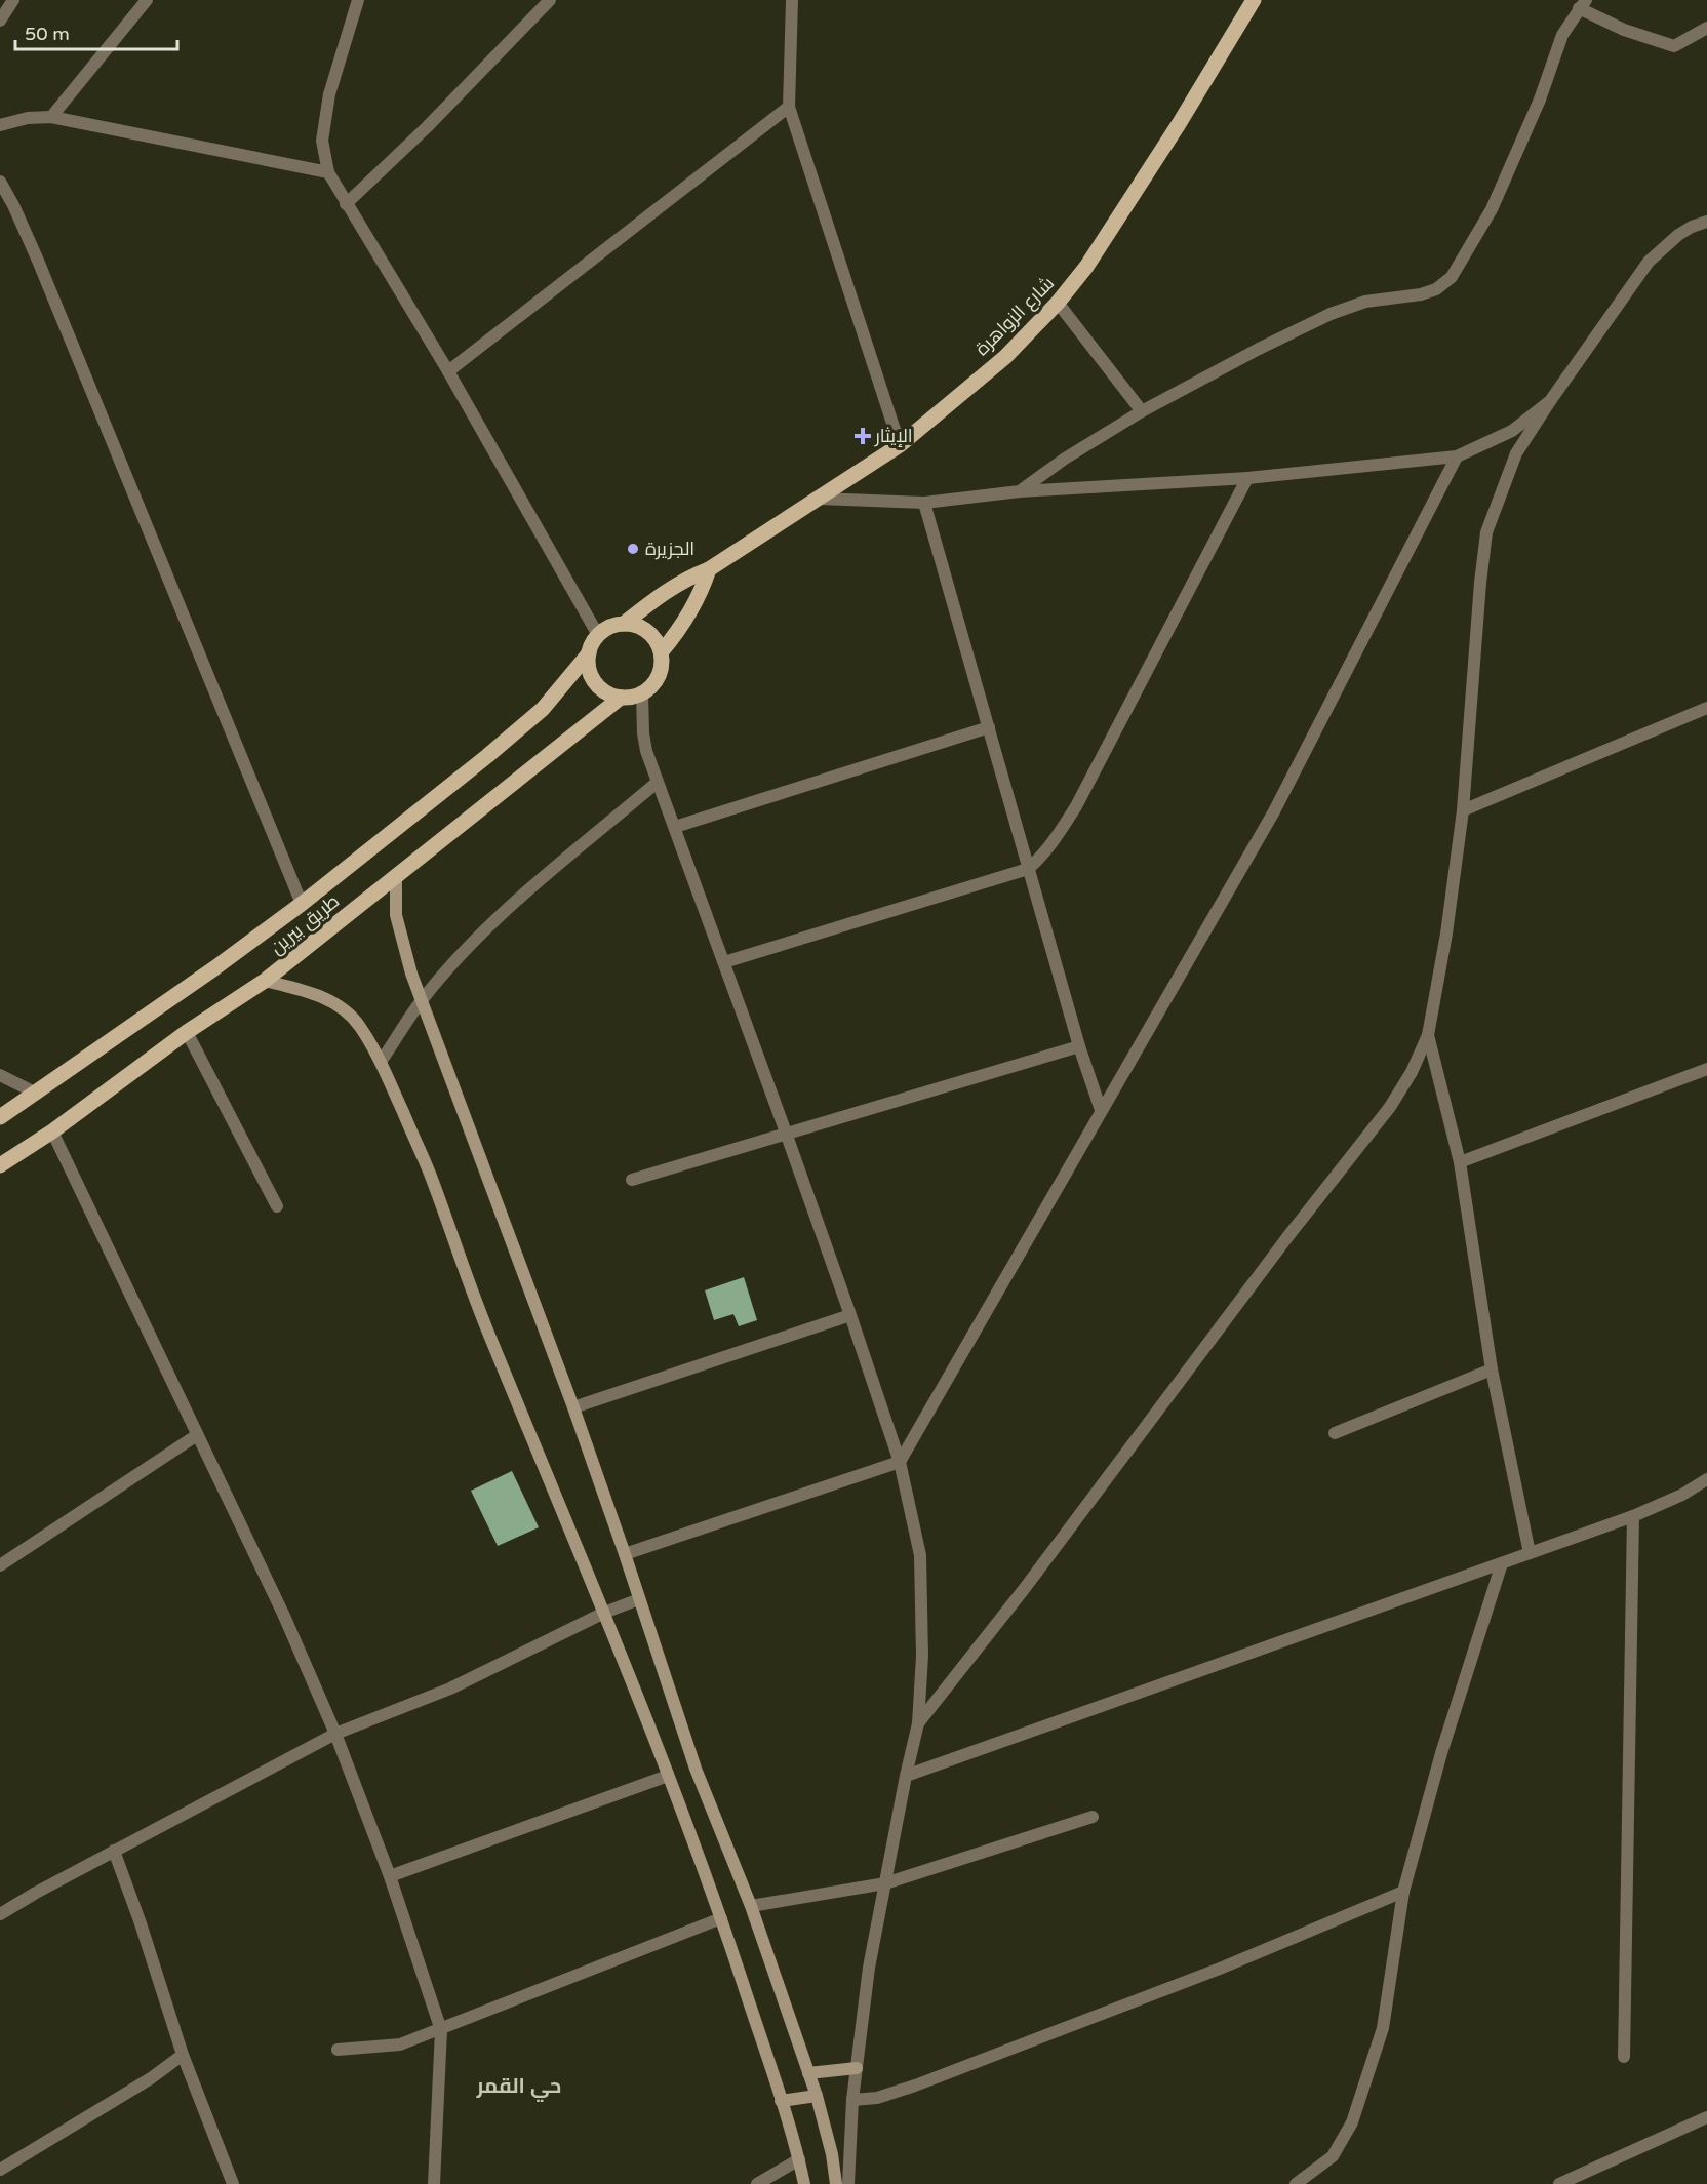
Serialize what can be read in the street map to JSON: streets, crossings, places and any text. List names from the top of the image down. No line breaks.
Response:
{"streets":{"main road":["شارع الزواهرة","طريق بيرين"]},"crossings":[["شارع الزواهرة","طريق بيرين"]],"districts":["حي القمر"],"places":{"health":["الإيثار"],"other":["الجزيرة"]},"scale_bar":"50 m"}
